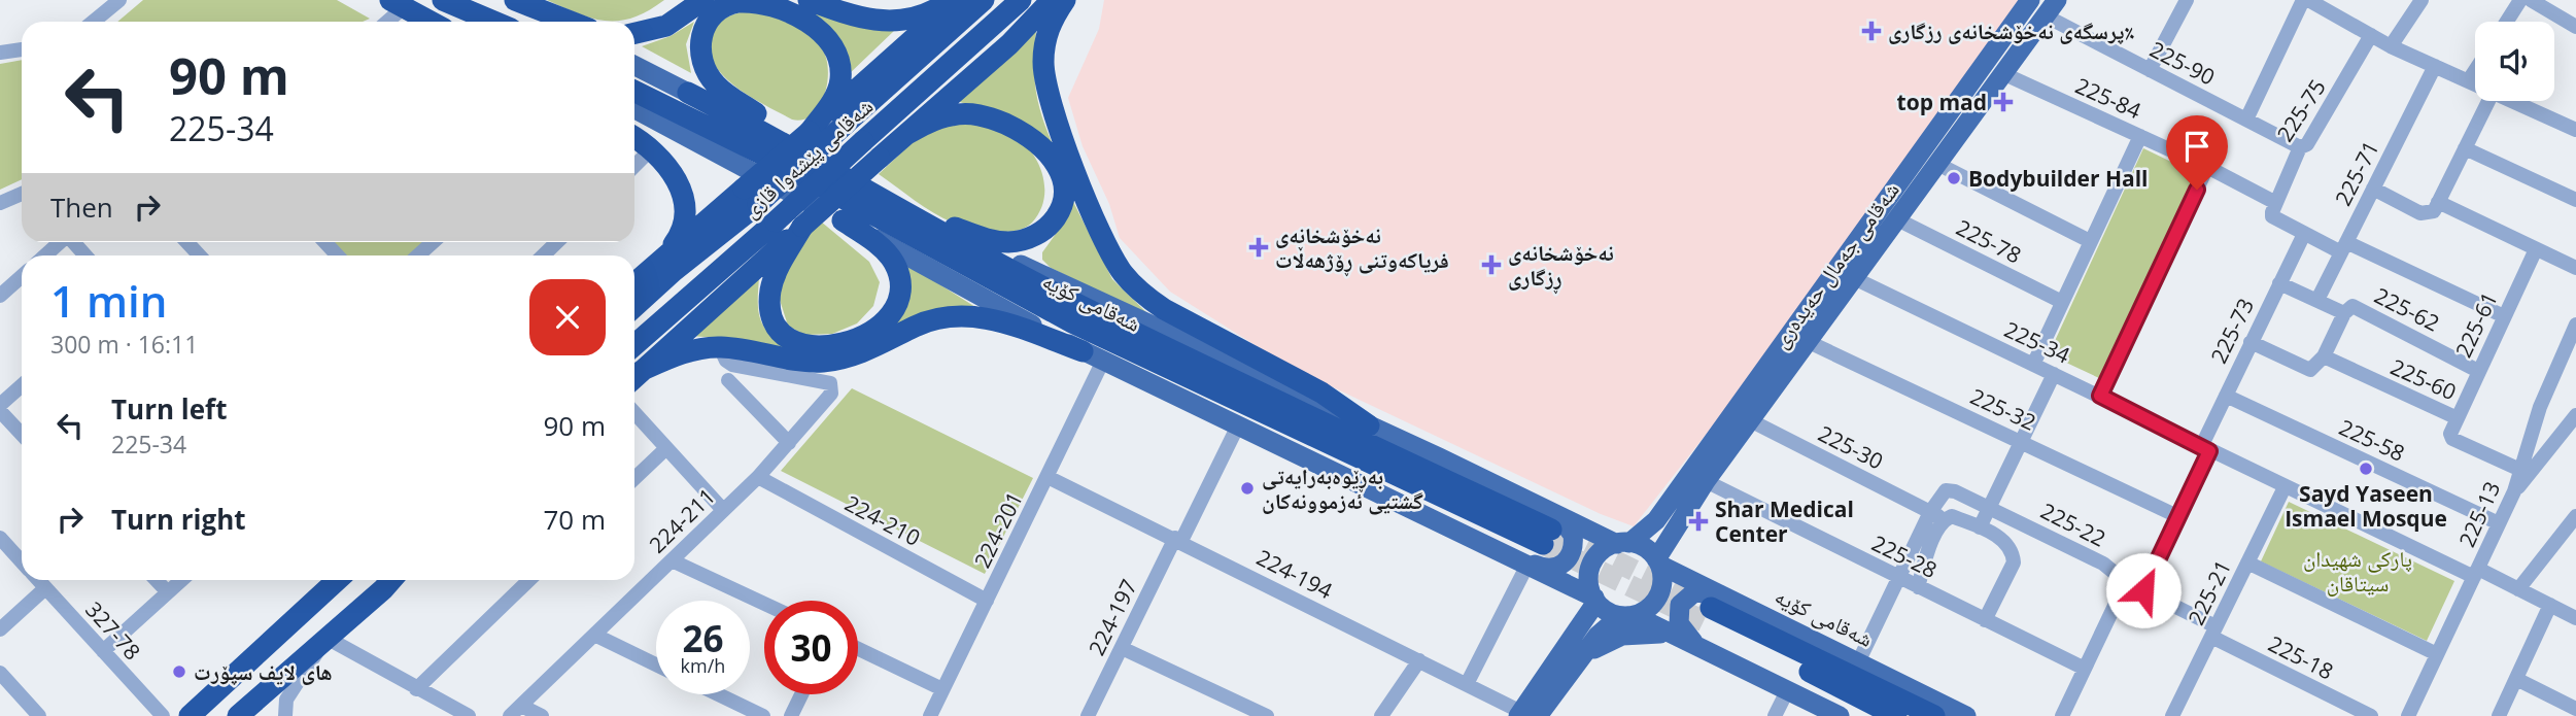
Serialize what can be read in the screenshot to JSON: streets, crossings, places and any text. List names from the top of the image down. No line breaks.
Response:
{"streets":{"highway":["شەقامی پێشەوا قازی","شەقامی کۆیە"],"main road":["شەقامی جەمال حەیدەری"],"street":["225-90","225-84","225-75","225-71","225-78","225-62","225-61","225-73","225-34","225-60","225-32","225-58","225-30","225-13","224-211","224-210","225-22","224-201","225-28","224-194","225-21","224-197","327-78","225-18"]},"crossings":[["225-90","225-75"],["225-90","شەقامی جەمال حەیدەری"],["225-84","225-75"],["225-84","225-71"],["225-84","شەقامی جەمال حەیدەری"],["225-84","225-61"],["225-84","225-73"],["225-71","225-62"],["225-78","شەقامی جەمال حەیدەری"],["شەقامی جەمال حەیدەری","شەقامی کۆیە"],["شەقامی جەمال حەیدەری","225-34"],["شەقامی جەمال حەیدەری","225-32"],["شەقامی جەمال حەیدەری","225-30"],["شەقامی جەمال حەیدەری","225-28"],["شەقامی کۆیە","224-201"],["شەقامی کۆیە","224-197"],["225-62","225-61"],["225-62","225-73"],["225-61","225-60"],["225-73","225-34"],["225-73","225-32"],["225-73","225-58"],["225-73","225-22"],["225-34","225-13"],["225-34","225-21"],["225-60","225-13"],["225-58","225-13"],["225-30","225-22"],["225-30","225-28"],["224-211","224-210"],["224-210","224-201"],["225-22","225-21"],["225-22","225-18"],["224-201","224-194"],["224-194","224-197"],["225-21","225-18"]],"parks":["پارکی شهیدان سیتاقان"],"places":{"health":["پرسگەی نەخۆشخانەی رزگاری٪","top mad","نەخۆشخانەی فریاکەوتنی ڕۆژهەڵات","نەخۆشخانەی ڕزگاری","Shar Medical Center"],"other":["Bodybuilder Hall","Sayd Yaseen Ismael Mosque","بەڕێوەبەرایەتی گشتیی ئەزموونەکان","های لایف سپۆرت"]},"page":{"turn":["90 m","225-34"],"then":"Then","heading":["1 min","300 m · 16:11"],"list":[{"name":"Turn left","note":"225-34","value":"90 m"},{"name":"Turn right","value":"70 m"}],"speed":"26 km/h","limit":"30"}}
